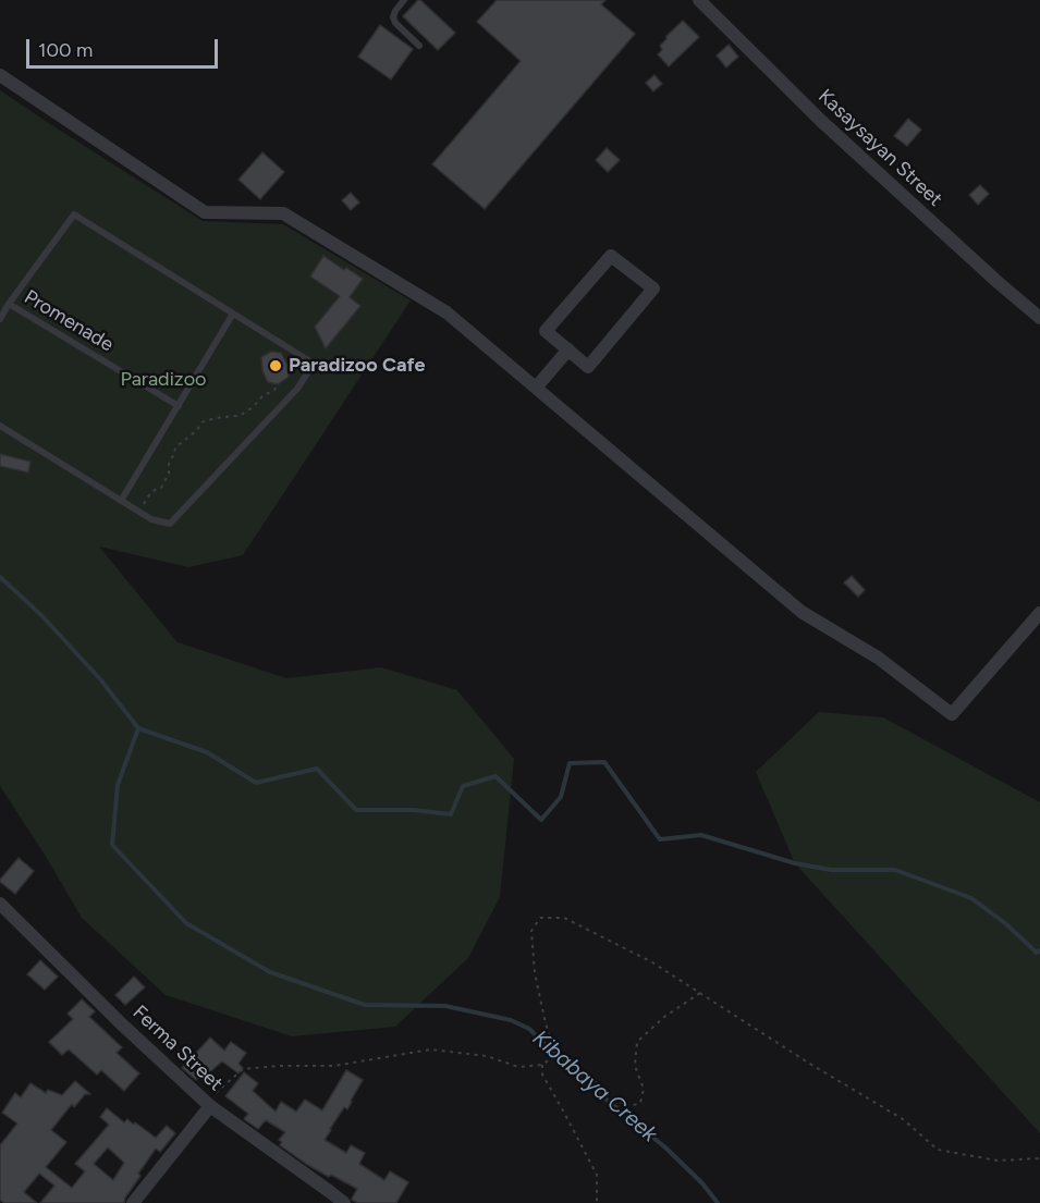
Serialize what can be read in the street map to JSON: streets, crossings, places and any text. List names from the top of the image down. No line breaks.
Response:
{"streets":{"street":["Kasaysayan Street","Ferma Street"],"lane":["Promenade"]},"water":["Kibabaya Creek"],"parks":["Paradizoo"],"places":["Paradizoo Cafe"],"scale_bar":"100 m"}
